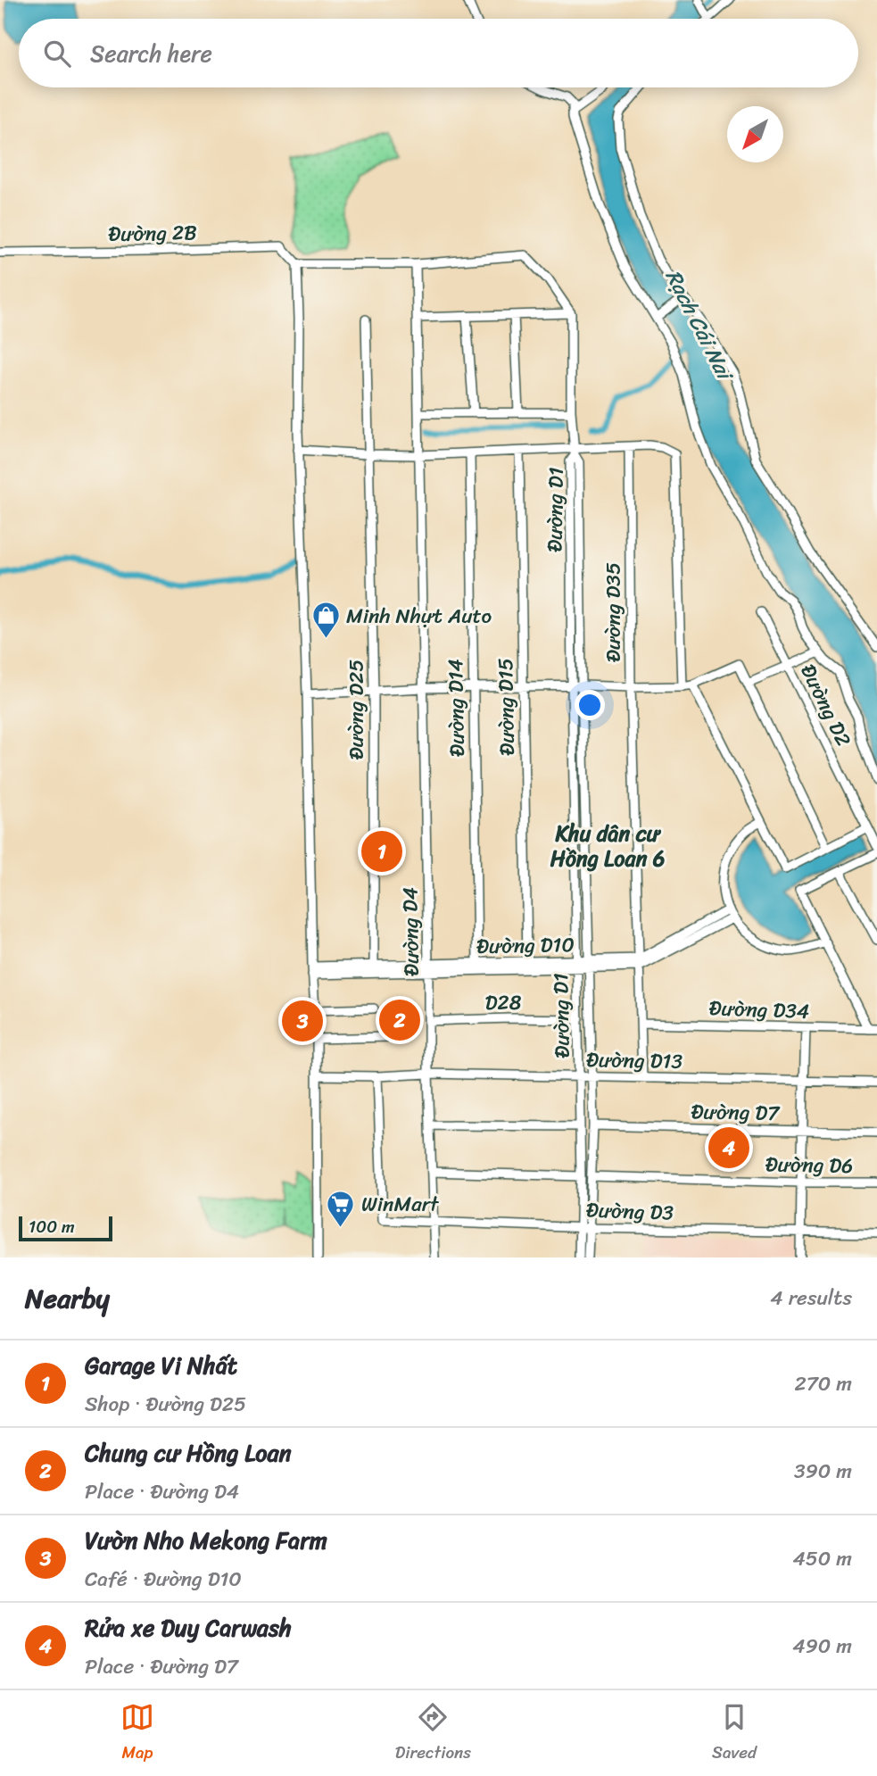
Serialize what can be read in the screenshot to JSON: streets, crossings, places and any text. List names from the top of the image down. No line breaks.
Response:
{"streets":{"street":["Đường 2B","Đường D1","Đường D35","Đường D2","Đường D15","Đường D14","Đường D25","Đường D4","Đường D10","D28","Đường D34","Đường D13","Đường D7","Đường D6","Đường D3"]},"crossings":[["Đường D1","Đường D10"],["Đường D1","D28"],["Đường D1","Đường D13"],["Đường D1","Đường D7"],["Đường D1","Đường D6"],["Đường D1","Đường D3"],["Đường D35","Đường D10"],["Đường D35","Đường D34"],["Đường D35","Đường D13"],["Đường D15","Đường D10"],["Đường D14","Đường D10"],["Đường D25","Đường D10"],["Đường D4","Đường D10"],["Đường D4","D28"],["Đường D4","Đường D13"],["Đường D4","Đường D3"],["Đường D13","Đường D3"]],"districts":["Khu dân cư Hồng Loan 6"],"water":["Rạch Cái Nai"],"places":{"shop":["Minh Nhựt Auto"],"supermarket":["WinMart"]},"scale_bar":"100 m","north":"bottom left","page":{"search":"Search here","pins":["1","2","3","4"],"scale":"100 m","heading":["Nearby","4 results"],"list":[{"mark":"1","name":"Garage Vi Nhất","note":"Shop · Đường D25","value":"270 m"},{"mark":"2","name":"Chung cư Hồng Loan","note":"Place · Đường D4","value":"390 m"},{"mark":"3","name":"Vườn Nho Mekong Farm","note":"Café · Đường D10","value":"450 m"},{"mark":"4","name":"Rửa xe Duy Carwash","note":"Place · Đường D7","value":"490 m"}],"nav":["Map","Directions","Saved"]}}
